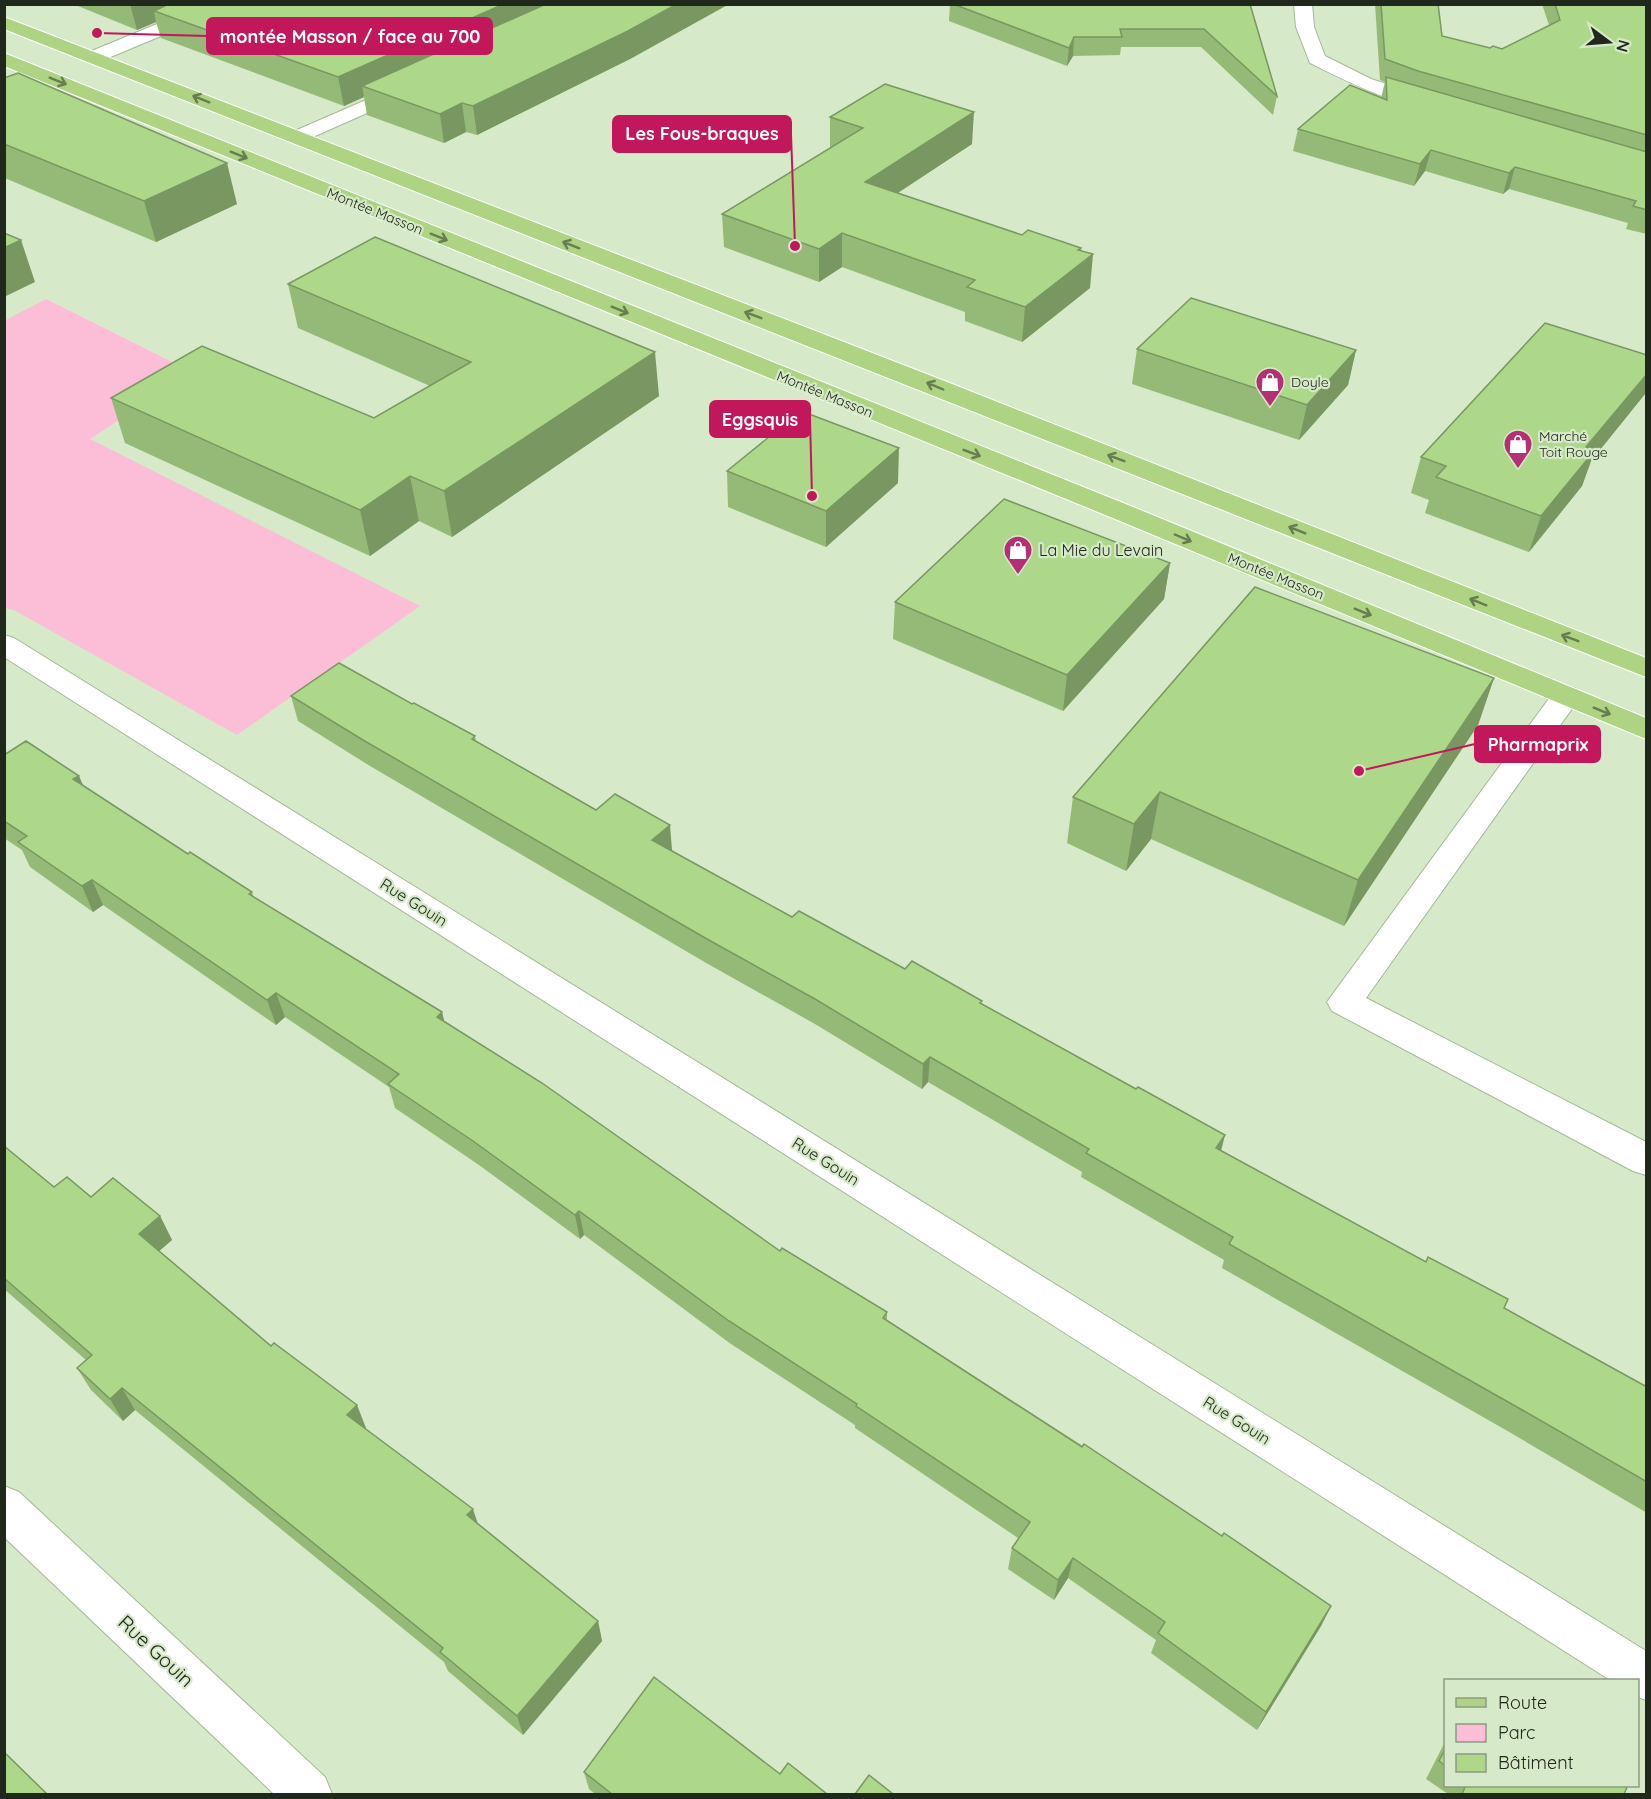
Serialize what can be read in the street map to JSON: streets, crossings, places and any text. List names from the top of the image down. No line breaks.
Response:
{"streets":{"main road":["Montée Masson"],"street":["Rue Gouin"]},"places":{"other":["montée Masson / face au 700","Les Fous-braques","Eggsquis","Pharmaprix"],"shop":["Doyle","Marché Toit Rouge","La Mie du Levain"]},"legend":["Route","Parc","Bâtiment"],"north":"right"}
